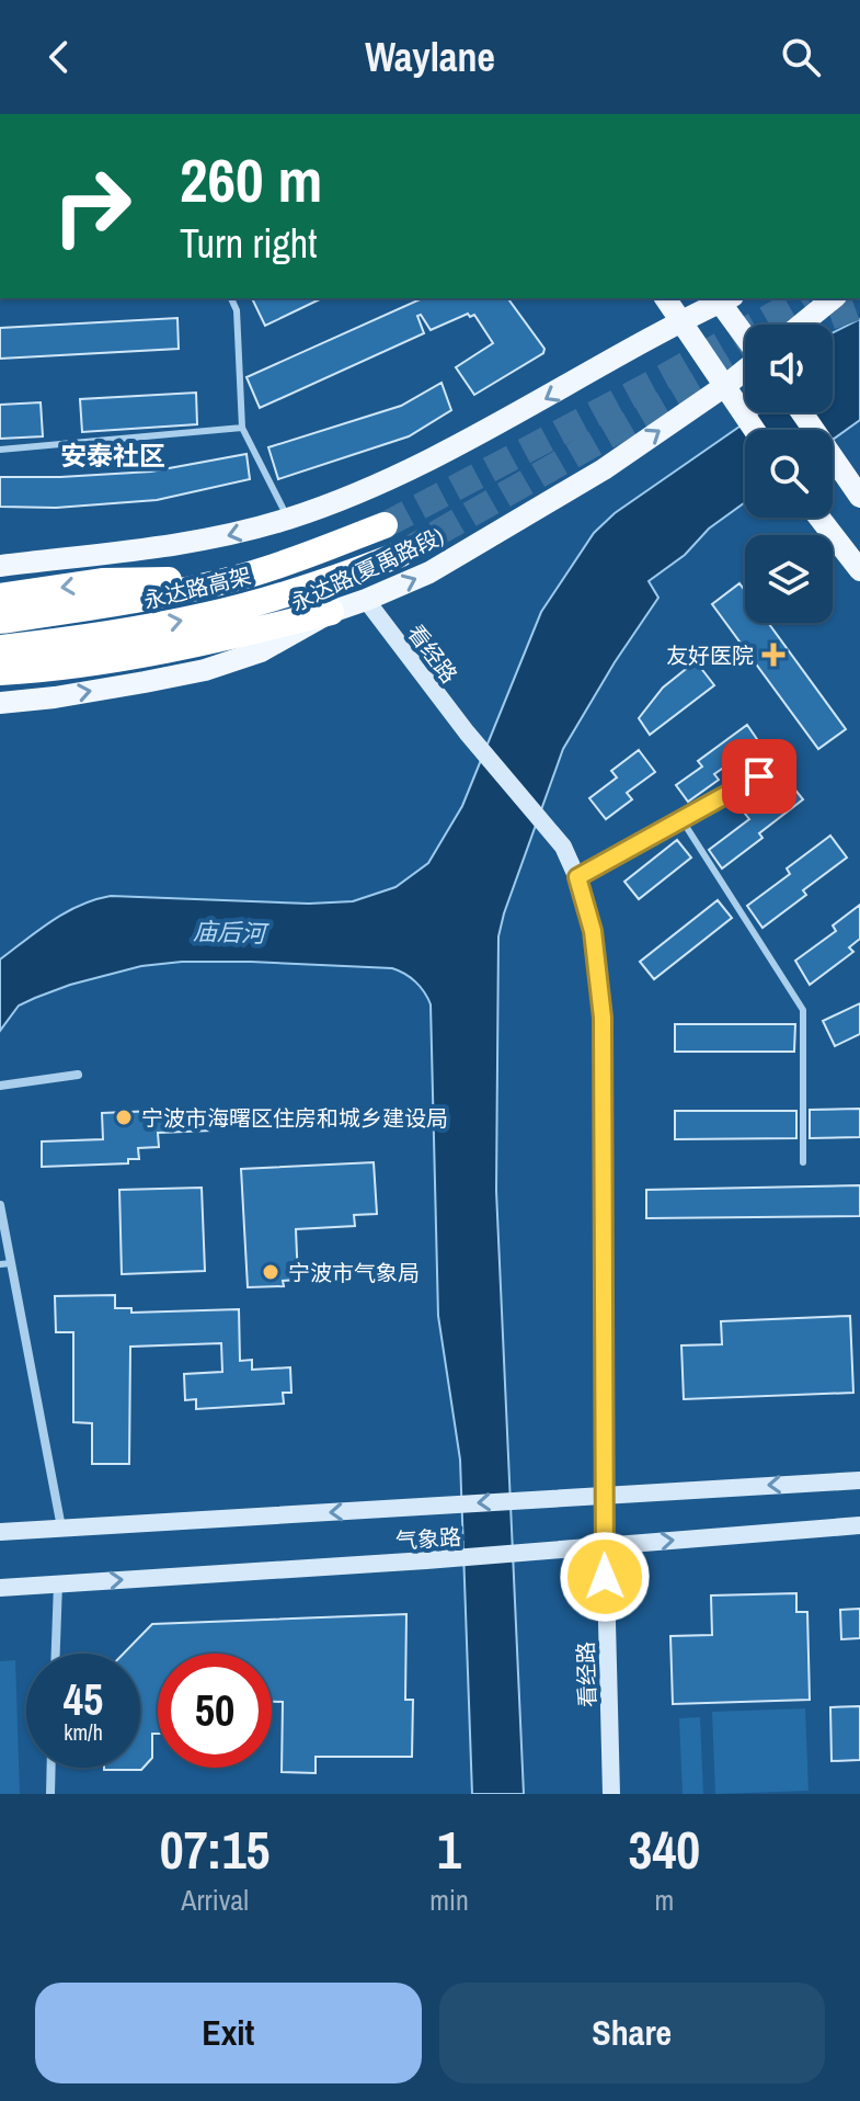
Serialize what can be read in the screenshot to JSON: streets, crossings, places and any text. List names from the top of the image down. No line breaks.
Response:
{"streets":{"highway":["永达路高架"],"main road":["永达路(夏禹路段)"],"street":["看经路","气象路"]},"crossings":[["永达路(夏禹路段)","看经路"],["看经路","气象路"]],"districts":["安泰社区"],"water":["庙后河"],"places":{"health":["友好医院"],"other":["宁波市海曙区住房和城乡建设局","宁波市气象局"]},"page":{"header":"Waylane","turn":["260 m","Turn right"],"speed":"45 km/h","limit":"50","eta":["07:15","Arrival","1","min","340","m"],"buttons":["Exit","Share"]}}
